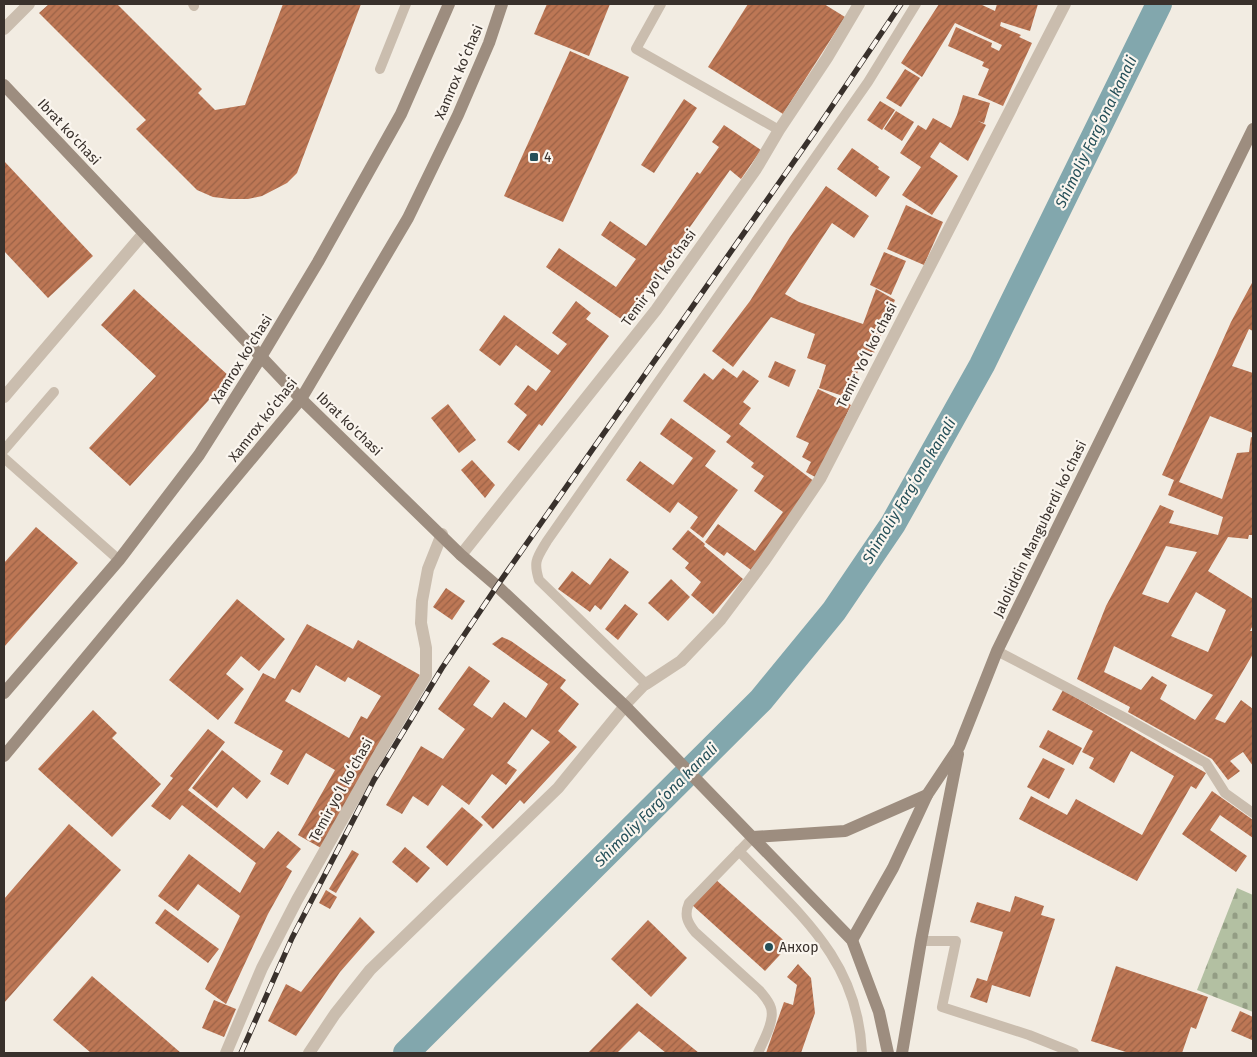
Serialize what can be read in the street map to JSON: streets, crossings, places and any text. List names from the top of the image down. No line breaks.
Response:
{"streets":{"main road":["Xamrox koʻchasi","Ibrat ko'chasi","Xamrox ko'chasi","Jaloliddin Manguberdi koʻchasi"],"street":["Temir yo'l ko'chasi","Temir Yoʻl koʻchasi","Temir yoʻl koʻchasi"]},"crossings":[["Xamrox koʻchasi","Ibrat ko'chasi"],["Ibrat ko'chasi","Temir yo'l ko'chasi"],["Ibrat ko'chasi","Xamrox ko'chasi"],["Ibrat ko'chasi","Jaloliddin Manguberdi koʻchasi"],["Ibrat ko'chasi","Temir yoʻl koʻchasi"]],"water":["Shimoliy Fargʻona kanali"],"places":{"transit":["4"],"other":["Анхор"]}}
